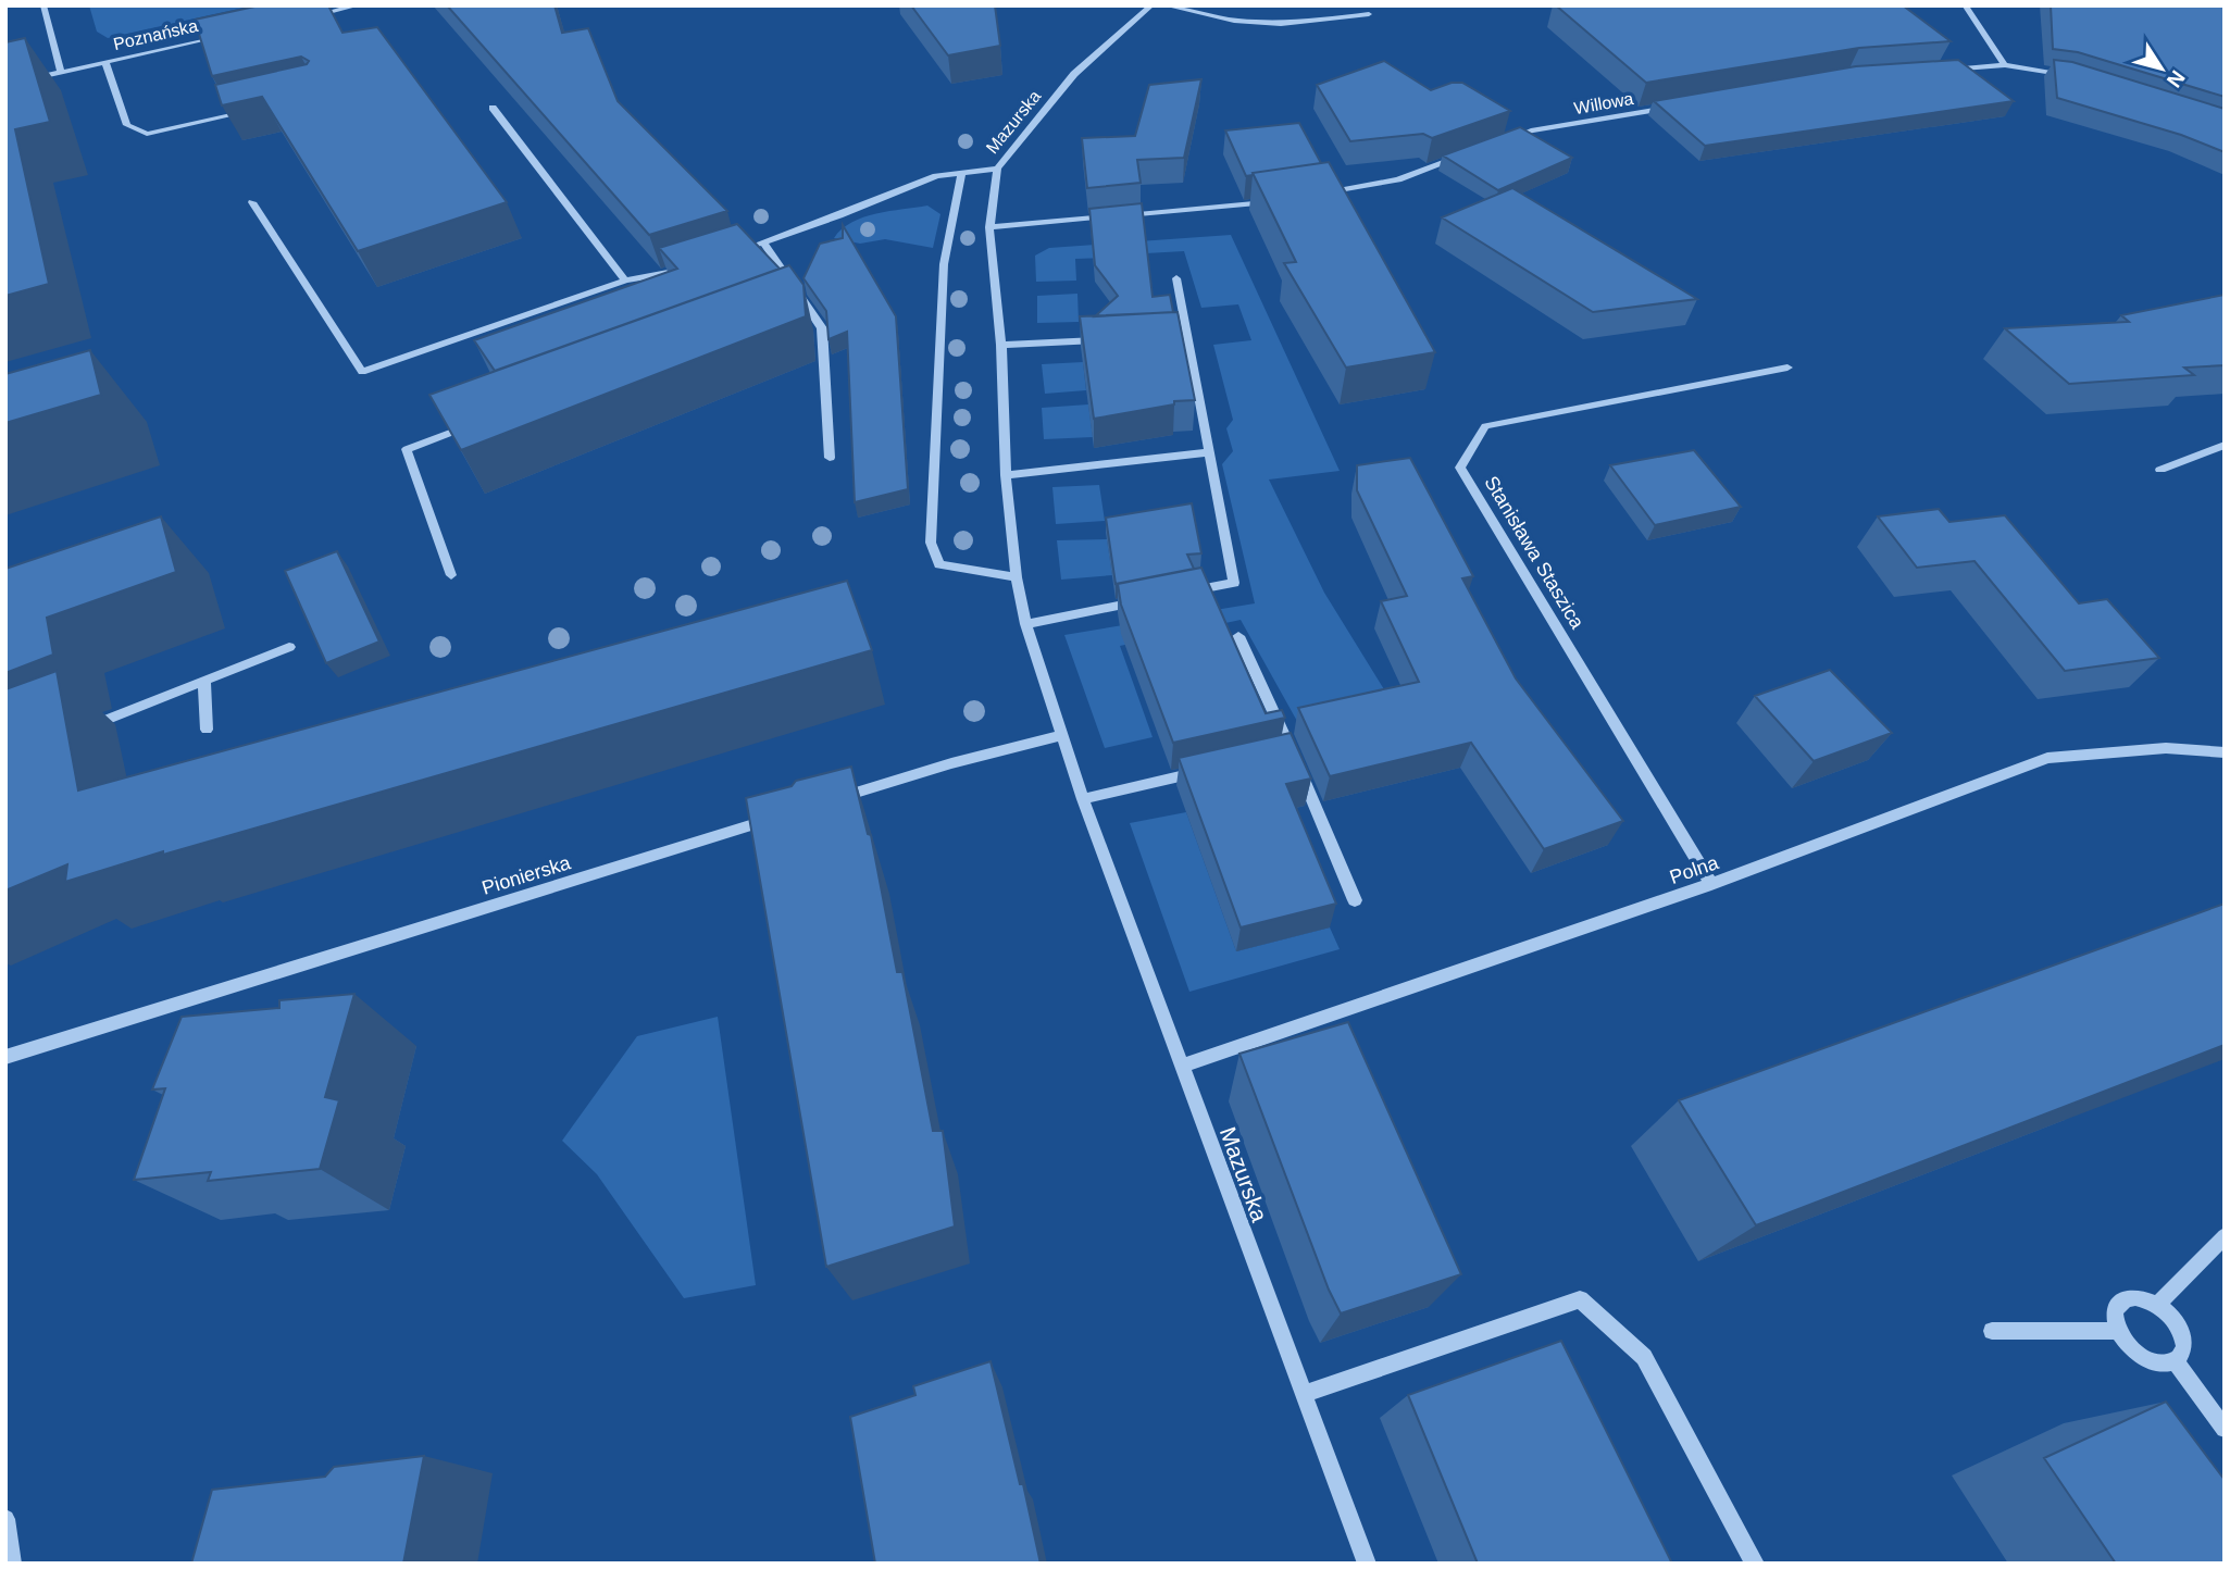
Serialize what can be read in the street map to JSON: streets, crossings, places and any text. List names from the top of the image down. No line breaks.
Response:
{"streets":{"street":["Poznańska","Willowa","Mazurska","Stanisława Staszica","Polna","Pionierska"]},"crossings":[["Mazurska","Polna"],["Stanisława Staszica","Polna"]],"north":"bottom right"}
